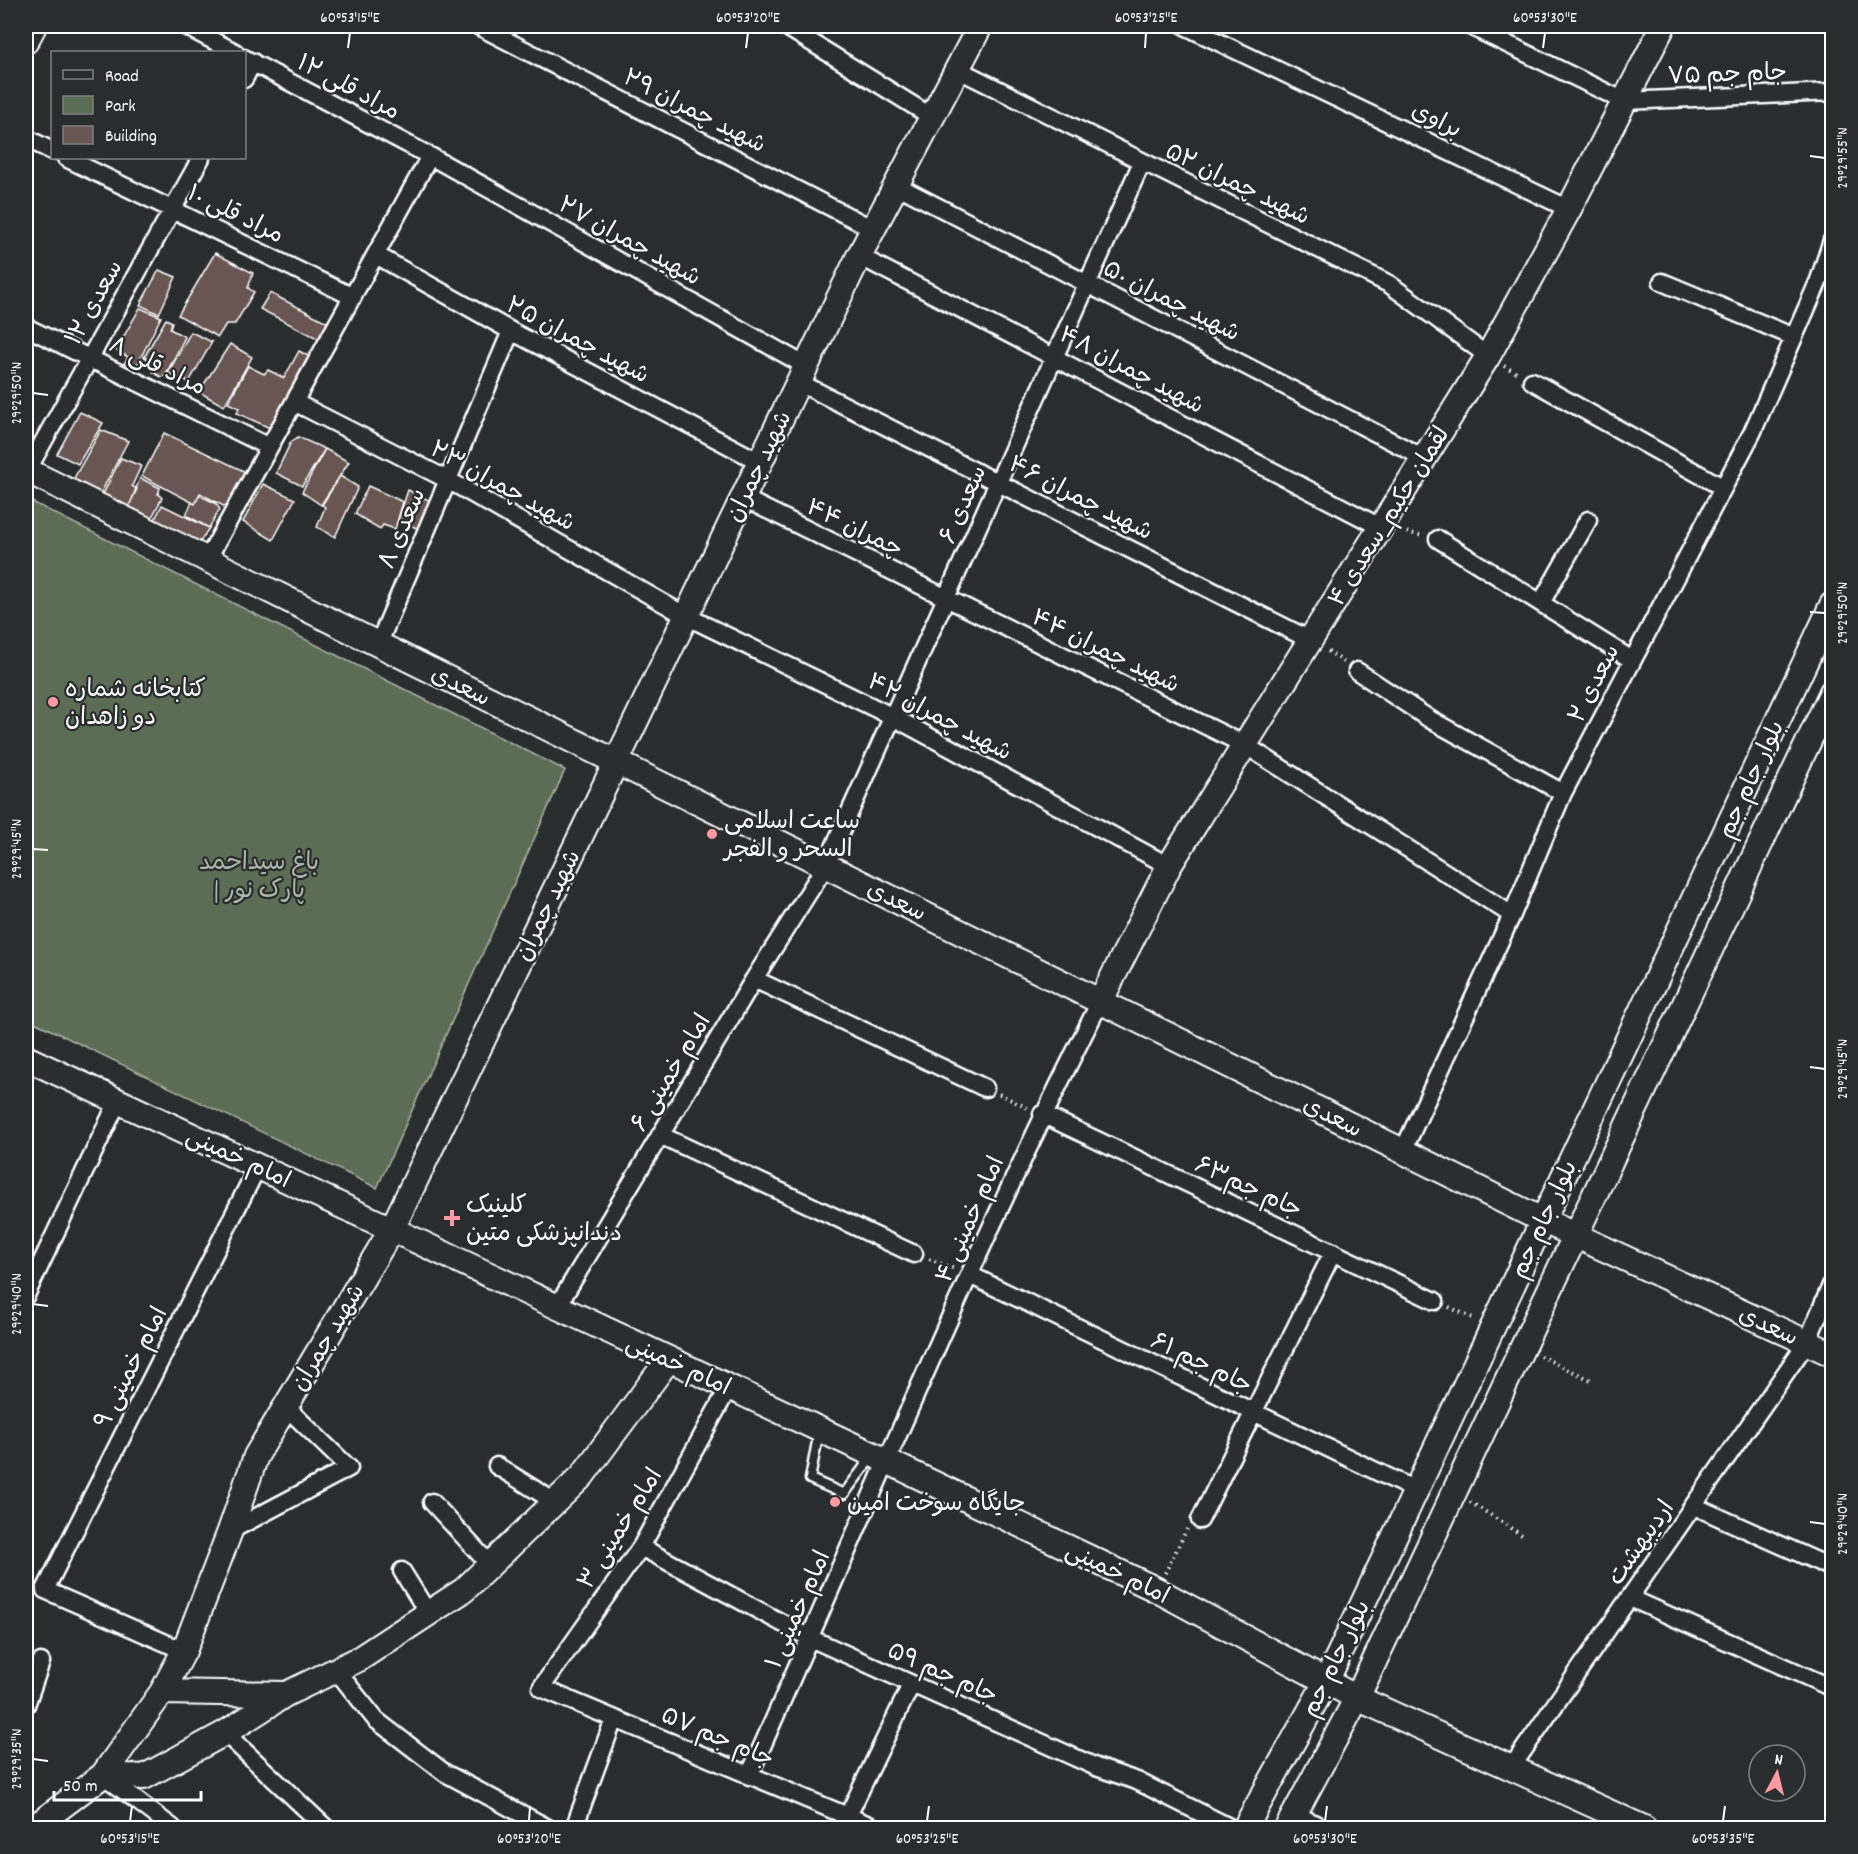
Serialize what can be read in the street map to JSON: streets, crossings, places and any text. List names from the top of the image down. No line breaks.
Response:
{"streets":{"main road":["شهید چمران","لقمان حکیم_سعدی ۴","سعدی","بلوار جام جم","امام خمینی"],"street":["جام جم ۷۵","مراد قلی ۱۲","شهید چمران ۲۹","براوی","شهید چمران ۵۲","مراد قلی ۱۰","شهید چمران ۲۷","شهید چمران ۵۰","سعدی ۱۲","شهید چمران ۲۵","مراد قلی ۸","شهید چمران ۴۸","شهید چمران ۲۳","شهید چمران ۴۶","سعدی ۶","چمران ۴۴","سعدی ۸","شهید چمران ۴۴","سعدی ۲","شهید چمران ۴۲","امام خمینی ۶","جام جم۶۳","امام خمینی ۴","جام جم ۶۱","امام خمینی ۹","امام خمینی ۳","اردیبهشت","امام خمینی ۱","جام جم ۵۹","جام جم ۵۷"]},"crossings":[["جام جم ۷۵","لقمان حکیم_سعدی ۴"],["مراد قلی ۱۲","شهید چمران ۲۷"],["شهید چمران ۲۹","شهید چمران"],["براوی","لقمان حکیم_سعدی ۴"],["شهید چمران ۵۲","شهید چمران"],["شهید چمران ۵۲","سعدی ۶"],["شهید چمران ۵۲","لقمان حکیم_سعدی ۴"],["مراد قلی ۱۰","سعدی ۱۲"],["شهید چمران ۲۷","شهید چمران"],["شهید چمران ۲۷","شهید چمران ۴۶"],["شهید چمران ۵۰","شهید چمران"],["شهید چمران ۵۰","سعدی ۶"],["شهید چمران ۵۰","لقمان حکیم_سعدی ۴"],["سعدی ۱۲","مراد قلی ۸"],["سعدی ۱۲","سعدی"],["شهید چمران ۲۵","شهید چمران"],["شهید چمران ۲۵","سعدی ۸"],["شهید چمران ۴۸","شهید چمران"],["شهید چمران ۴۸","سعدی ۶"],["شهید چمران ۴۸","لقمان حکیم_سعدی ۴"],["شهید چمران","شهید چمران ۲۳"],["شهید چمران","شهید چمران ۴۶"],["شهید چمران","چمران ۴۴"],["شهید چمران","سعدی"],["شهید چمران","شهید چمران ۴۲"],["شهید چمران","امام خمینی"],["شهید چمران","امام خمینی ۹"],["شهید چمران ۲۳","سعدی ۸"],["شهید چمران ۲۳","شهید چمران ۴۲"],["شهید چمران ۴۶","سعدی ۶"],["شهید چمران ۴۶","لقمان حکیم_سعدی ۴"],["سعدی ۶","چمران ۴۴"],["سعدی ۶","شهید چمران ۴۴"],["سعدی ۶","سعدی"],["سعدی ۶","شهید چمران ۴۲"],["سعدی ۶","امام خمینی ۶"],["لقمان حکیم_سعدی ۴","شهید چمران ۴۴"],["لقمان حکیم_سعدی ۴","سعدی"],["لقمان حکیم_سعدی ۴","شهید چمران ۴۲"],["لقمان حکیم_سعدی ۴","امام خمینی ۴"],["چمران ۴۴","شهید چمران ۴۴"],["سعدی ۸","سعدی"],["شهید چمران ۴۴","سعدی ۲"],["سعدی ۲","سعدی"],["سعدی","بلوار جام جم"],["سعدی","امام خمینی ۶"],["سعدی","امام خمینی ۴"],["سعدی","اردیبهشت"],["بلوار جام جم","امام خمینی"],["بلوار جام جم","جام جم ۶۱"],["امام خمینی ۶","امام خمینی"],["امام خمینی","امام خمینی ۴"],["امام خمینی","امام خمینی ۹"],["امام خمینی","امام خمینی ۳"],["امام خمینی","امام خمینی ۱"],["جام جم۶۳","امام خمینی ۴"],["امام خمینی ۴","جام جم ۶۱"],["امام خمینی ۴","امام خمینی ۱"],["امام خمینی ۳","جام جم ۵۹"],["امام خمینی ۳","جام جم ۵۷"],["امام خمینی ۱","جام جم ۵۹"],["امام خمینی ۱","جام جم ۵۷"]],"parks":["باغ سیداحمد | پارک نور"],"places":{"other":["کتابخانه شماره دو زاهدان","ساعت اسلامی السحر و الفجر","جایگاه سوخت امین"],"health":["کلینیک دندانپزشکی متین"]},"legend":["Road","Park","Building"],"scale_bar":"50 m","north":"top","coordinates":["60°53'15\"E","60°53'20\"E","60°53'25\"E","60°53'30\"E","29°29'55\"N","29°29'50\"N","29°29'45\"N","29°29'40\"N","29°29'35\"N","60°53'35\"E"]}
